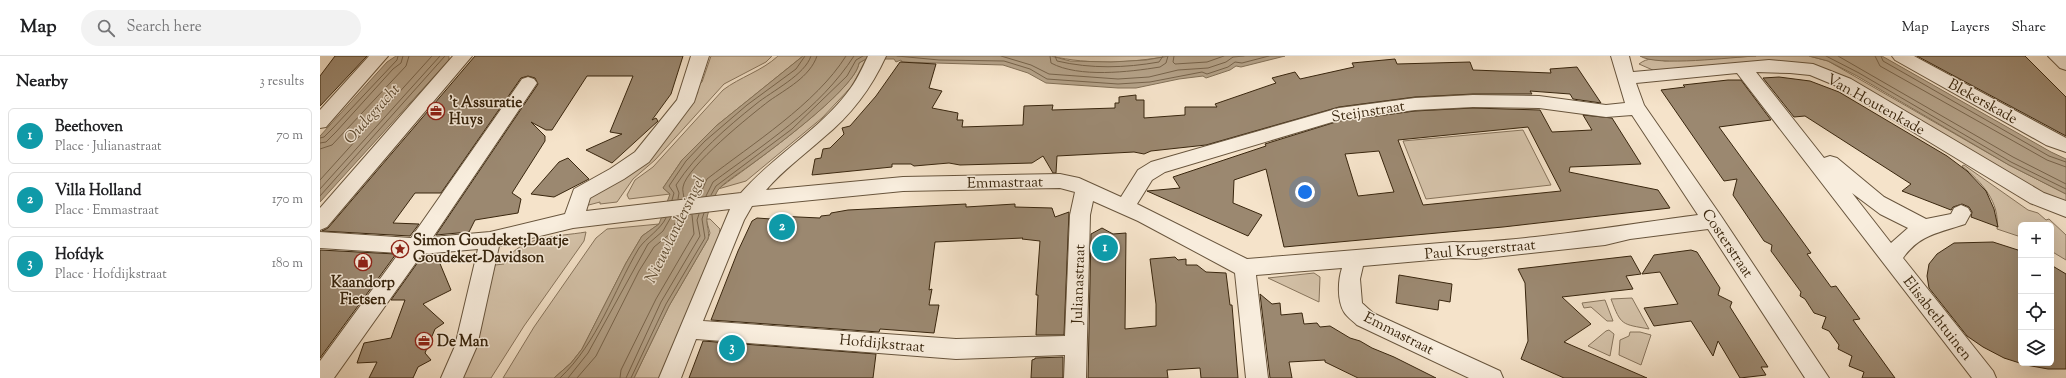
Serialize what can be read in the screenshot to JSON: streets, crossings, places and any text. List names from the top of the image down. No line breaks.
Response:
{"streets":{"street":["Blekerskade","Van Houtenkade","Steijnstraat","Emmastraat","Costerstraat","Paul Krugerstraat","Julianastraat","Elisabethtuinen","Hofdijkstraat"]},"crossings":[["Van Houtenkade","Elisabethtuinen"],["Steijnstraat","Emmastraat"],["Steijnstraat","Costerstraat"],["Emmastraat","Paul Krugerstraat"],["Emmastraat","Julianastraat"],["Costerstraat","Paul Krugerstraat"],["Julianastraat","Hofdijkstraat"]],"water":["Oudegracht","Nieuwlandersingel"],"places":{"office":["'t Assuratie Huys","De Man"],"place":["Simon Goudeket;Daatje Goudeket-Davidson"],"shop":["Kaandorp Fietsen"]},"page":{"header":"Map","search":"Search here","nav":["Map","Layers","Share"],"heading":["Nearby","3 results"],"list":[{"mark":"1","name":"Beethoven","note":"Place · Julianastraat","value":"70 m"},{"mark":"2","name":"Villa Holland","note":"Place · Emmastraat","value":"170 m"},{"mark":"3","name":"Hofdyk","note":"Place · Hofdijkstraat","value":"180 m"}],"pins":["2","1","3"],"map_buttons":["+","−"]}}
